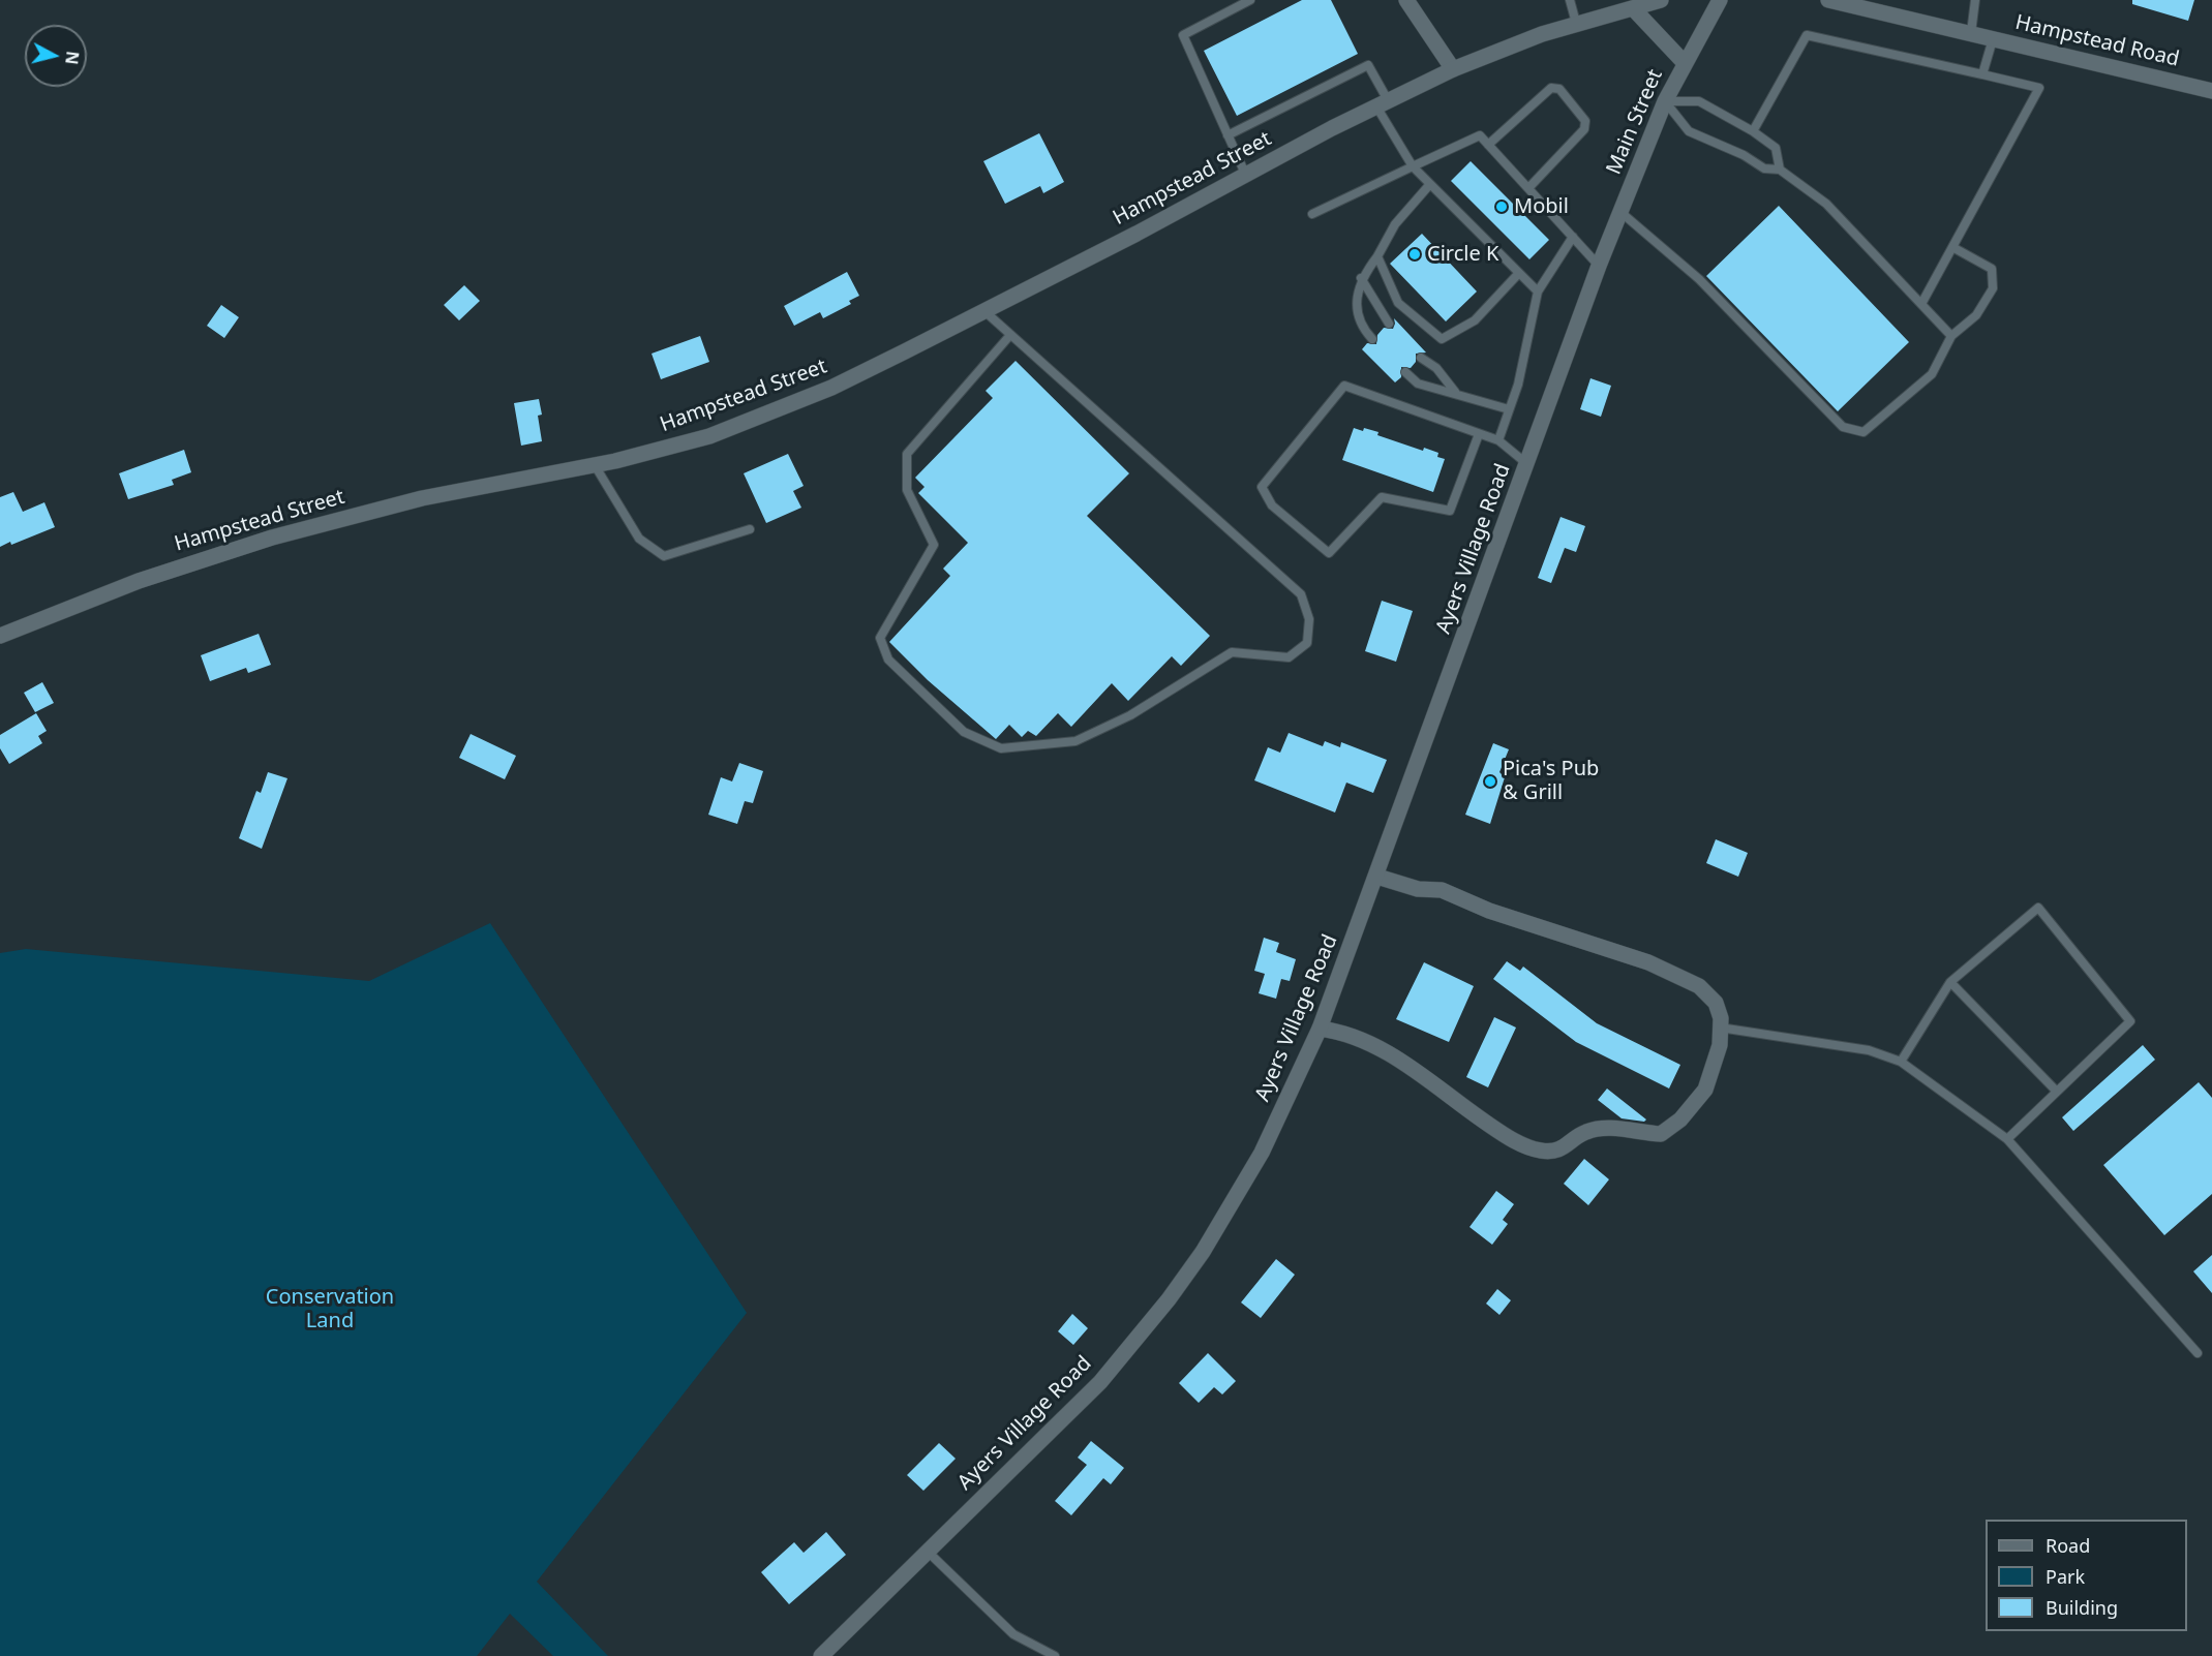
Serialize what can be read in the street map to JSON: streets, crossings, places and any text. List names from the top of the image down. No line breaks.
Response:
{"streets":{"main road":["Hampstead Road","Main Street","Hampstead Street","Ayers Village Road"]},"crossings":[["Main Street","Ayers Village Road"]],"parks":["Conservation Land"],"places":["Mobil","Circle K","Pica's Pub & Grill"],"legend":["Road","Park","Building"],"north":"right"}
